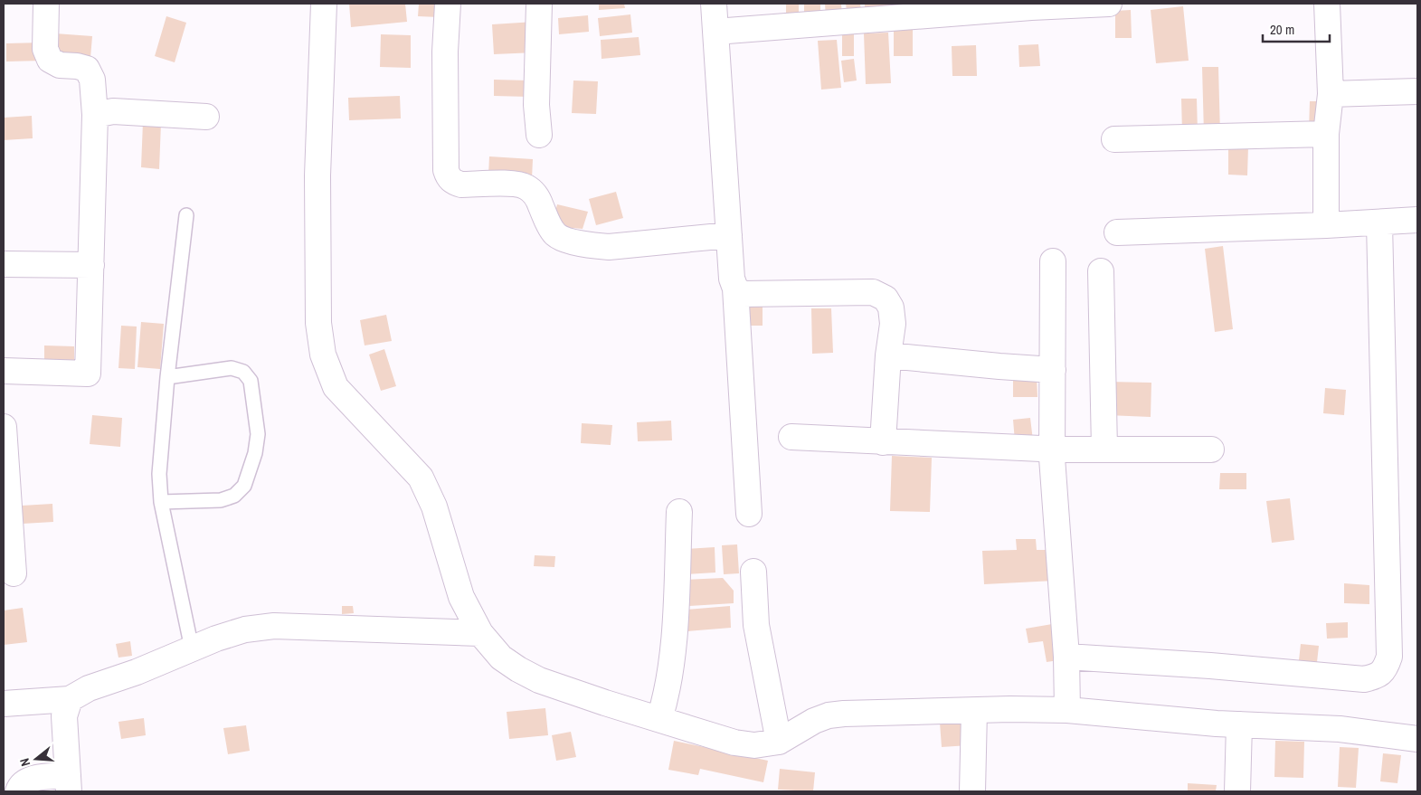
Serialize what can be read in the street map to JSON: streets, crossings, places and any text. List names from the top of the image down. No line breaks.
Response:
{"scale_bar":"20 m","north":"left"}
